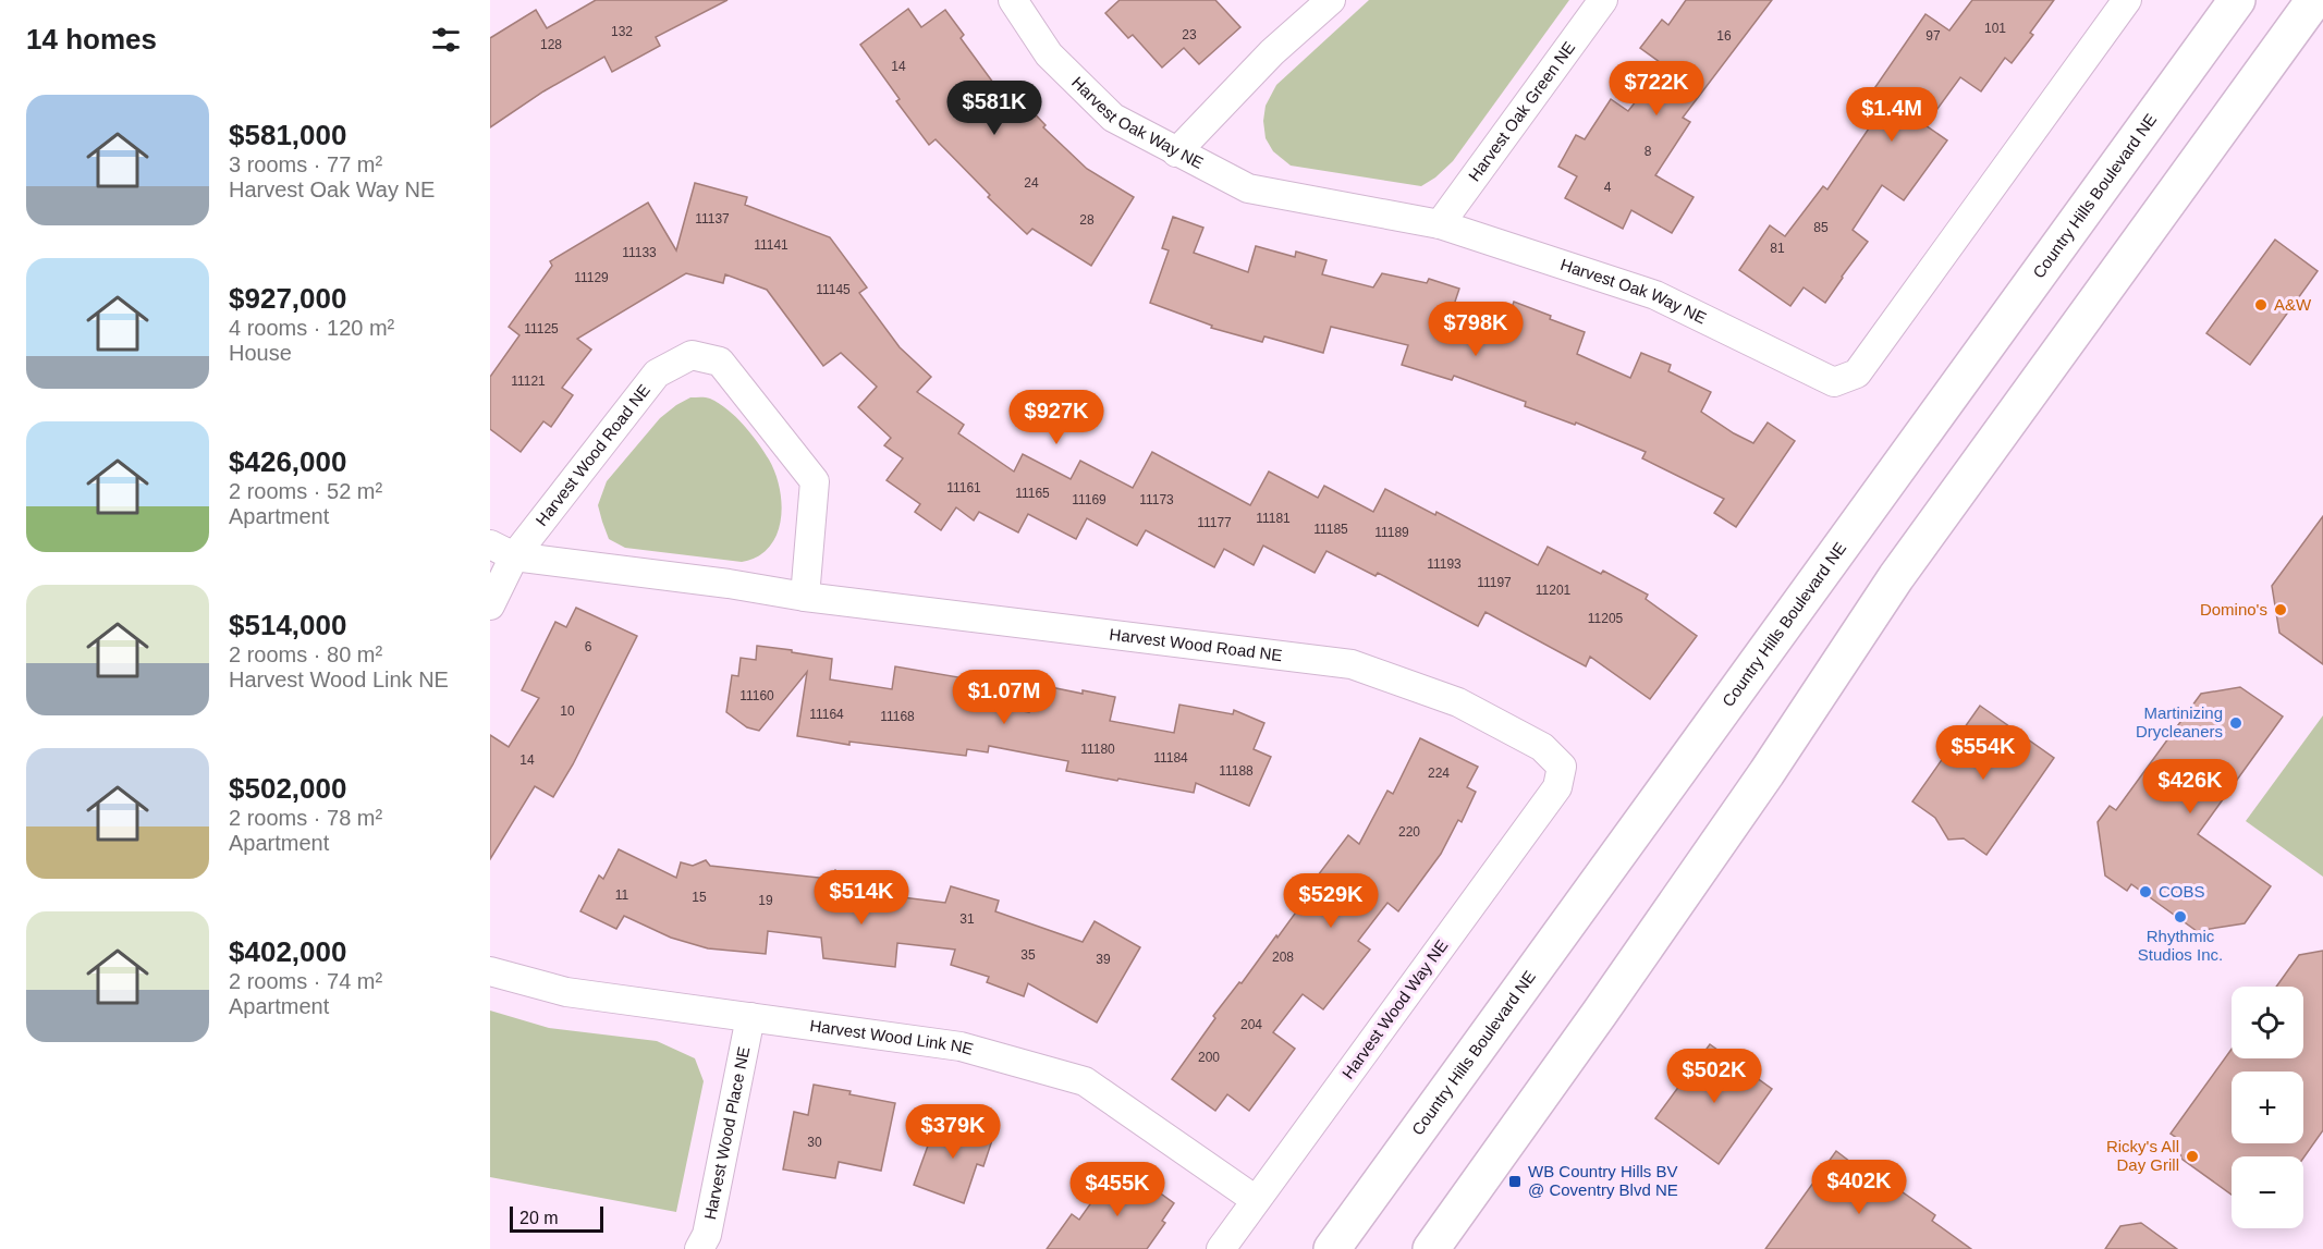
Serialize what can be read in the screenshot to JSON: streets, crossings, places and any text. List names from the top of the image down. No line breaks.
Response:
{"streets":{"main road":["Country Hills Boulevard NE"],"street":["Harvest Oak Green NE","Harvest Oak Way NE","Harvest Wood Road NE","Harvest Wood Way NE","Harvest Wood Link NE","Harvest Wood Place NE"]},"crossings":[["Harvest Oak Green NE","Harvest Oak Way NE"],["Harvest Wood Road NE","Harvest Wood Way NE"],["Harvest Wood Way NE","Harvest Wood Link NE"],["Harvest Wood Link NE","Harvest Wood Place NE"]],"places":{"other":["A&W","Domino's","Martinizing Drycleaners","COBS","Rhythmic Studios Inc.","Ricky's All Day Grill"],"transit":["WB Country Hills BV @ Coventry Blvd NE"]},"house_numbers":["101","132","23","16","97","128","14","8","24","4","11137","28","85","11141","81","11133","11129","11145","11125","11121","11161","11165","11169","11173","11181","11177","11185","11189","11193","11197","11201","11205","6","11160","10","11164","11168","11180","11184","14","11188","224","220","11","15","19","31","35","208","39","204","200","30"],"scale_bar":"20 m","page":{"heading":"14 homes","price":["$722K","$581K","$1.4M","$798K","$927K","$1.07M","$554K","$426K","$514K","$529K","$502K","$379K","$402K","$455K"],"list":[{"name":"$581,000","note":"3 rooms · 77 m² · Harvest Oak Way NE"},{"name":"$927,000","note":"4 rooms · 120 m² · House"},{"name":"$426,000","note":"2 rooms · 52 m² · Apartment"},{"name":"$514,000","note":"2 rooms · 80 m² · Harvest Wood Link NE"},{"name":"$502,000","note":"2 rooms · 78 m² · Apartment"},{"name":"$402,000","note":"2 rooms · 74 m² · Apartment"}],"map_buttons":["+","−"],"scale":"20 m"}}
